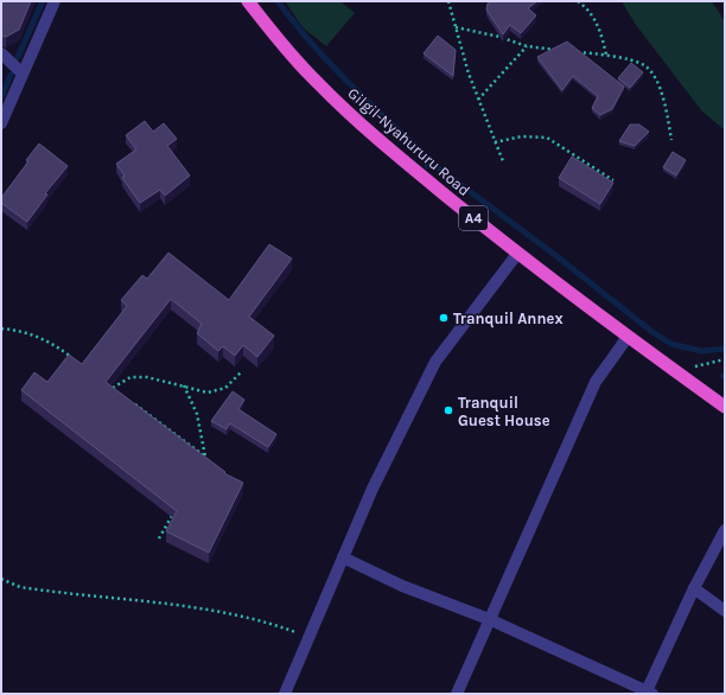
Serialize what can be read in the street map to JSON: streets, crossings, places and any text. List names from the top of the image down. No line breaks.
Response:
{"streets":{"highway":["Gilgil-Nyahururu Road","A4"]},"places":["Tranquil Annex","Tranquil Guest House"]}
